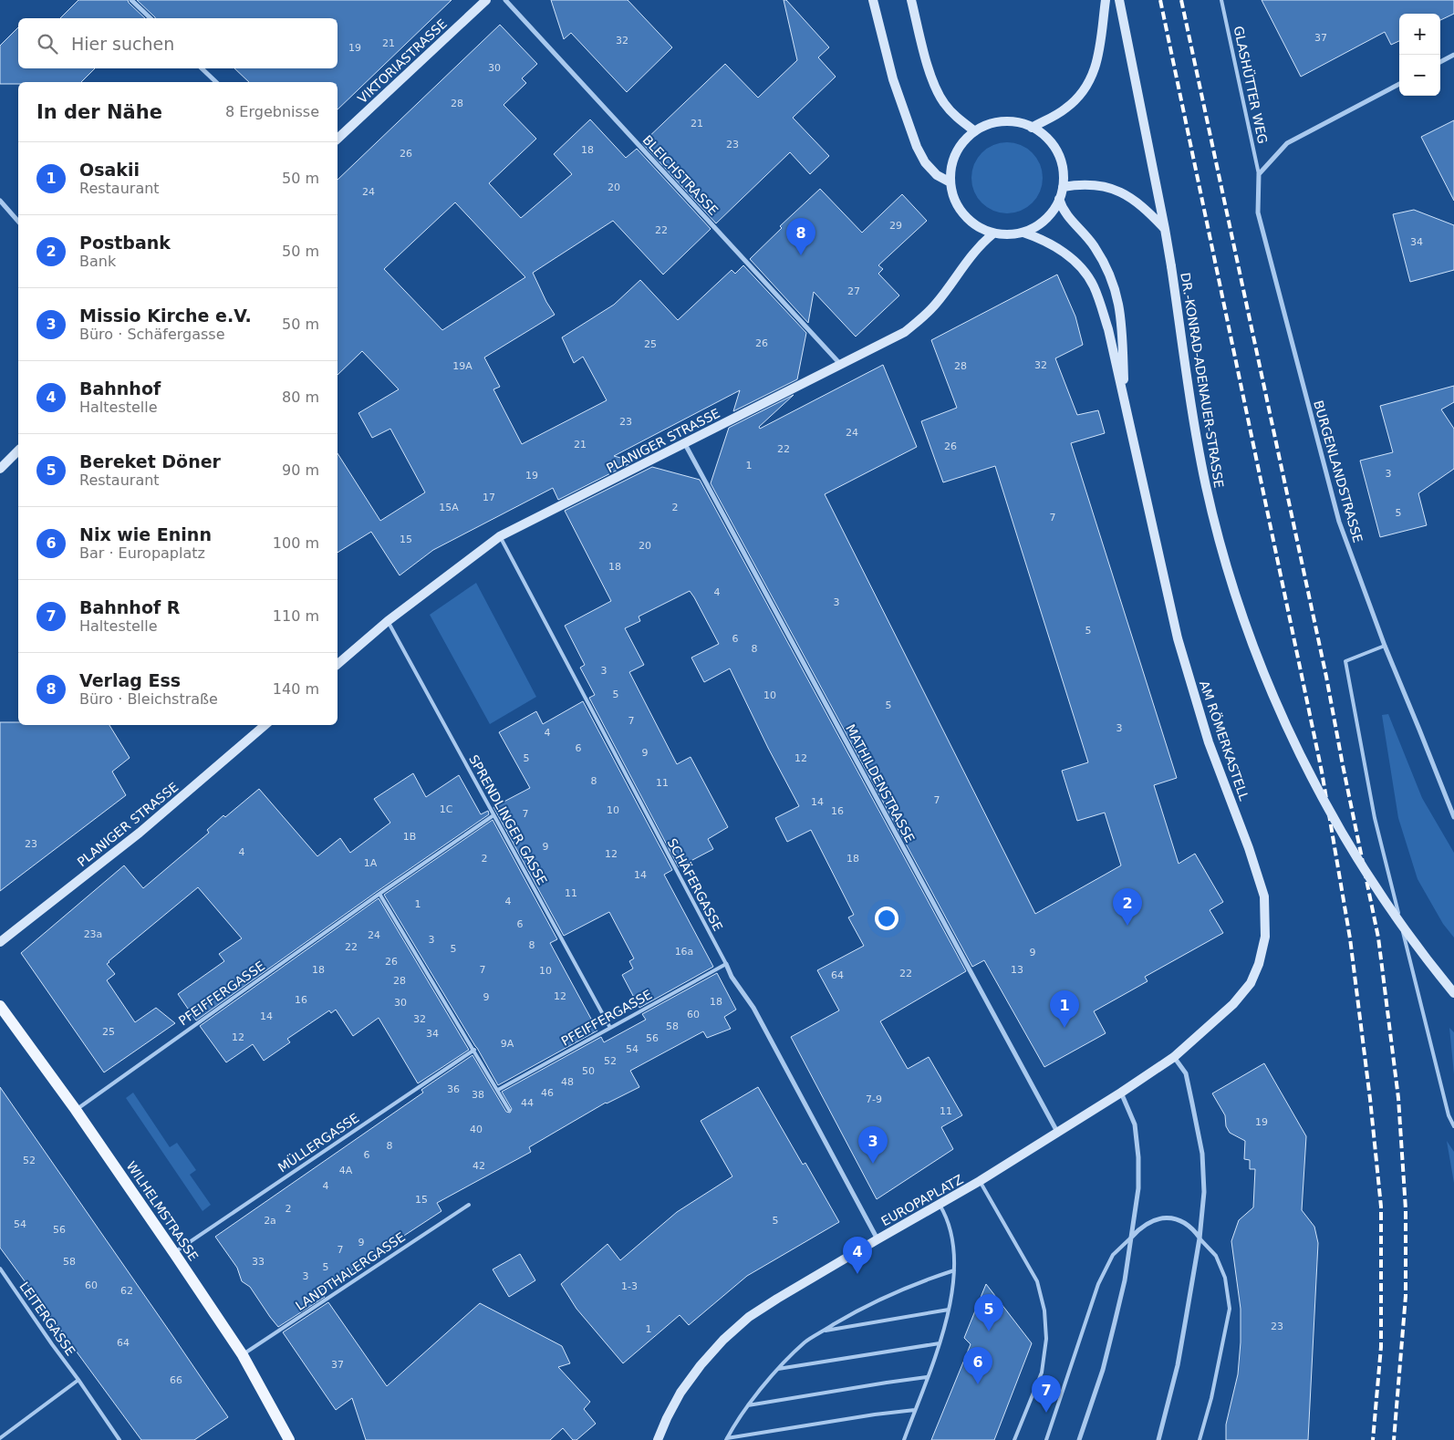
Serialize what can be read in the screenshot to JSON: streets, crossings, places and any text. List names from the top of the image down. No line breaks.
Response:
{"streets":{"main road":["WILHELMSTRASSE"],"street":["VIKTORIASTRASSE","BLEICHSTRASSE","DR.-KONRAD-ADENAUER-STRASSE","PLANIGER STRASSE","BURGENLANDSTRASSE","AM RÖMERKASTELL","MATHILDENSTRASSE","SCHÄFERGASSE","EUROPAPLATZ"],"lane":["GLASHÜTTER WEG","SPRENDLINGER GASSE","PFEIFFERGASSE","MÜLLERGASSE","LANDTHALERGASSE","LEITERGASSE"]},"crossings":[["GLASHÜTTER WEG","BURGENLANDSTRASSE"],["BLEICHSTRASSE","PLANIGER STRASSE"],["PLANIGER STRASSE","AM RÖMERKASTELL"],["PLANIGER STRASSE","MATHILDENSTRASSE"],["PLANIGER STRASSE","SPRENDLINGER GASSE"],["PLANIGER STRASSE","SCHÄFERGASSE"],["AM RÖMERKASTELL","EUROPAPLATZ"],["MATHILDENSTRASSE","EUROPAPLATZ"],["SPRENDLINGER GASSE","PFEIFFERGASSE"],["SCHÄFERGASSE","PFEIFFERGASSE"],["SCHÄFERGASSE","EUROPAPLATZ"],["PFEIFFERGASSE","WILHELMSTRASSE"],["MÜLLERGASSE","WILHELMSTRASSE"],["WILHELMSTRASSE","LANDTHALERGASSE"]],"house_numbers":["37","32","21","19","30","28","21","23","18","26","20","24","29","22","34","27","26","25","32","19A","28","23","24","21","26","22","1","3","19","17","15A","2","5","7","15","20","18","4","3","5","6","8","3","5","10","5","7","3","4","6","9","5","12","8","11","7","14","1C","10","16","7","1B","23","9","4","12","2","18","1A","14","11","4","1","6","23a","24","3","8","22","5","16a","9","26","18","7","13","10","22","64","28","12","9","16","18","30","60","14","32","58","25","34","12","56","9A","54","52","50","48","36","46","38","7-9","44","11","19","40","8","6","52","42","4A","4","15","2","2a","5","54","56","9","7","58","33","5","3","60","1-3","62","23","1","64","37","66"],"page":{"map_buttons":["+","−"],"search":"Hier suchen","heading":["In der Nähe","8 Ergebnisse"],"list":[{"mark":"1","name":"Osakii","note":"Restaurant","value":"50 m"},{"mark":"2","name":"Postbank","note":"Bank","value":"50 m"},{"mark":"3","name":"Missio Kirche e.V.","note":"Büro · Schäfergasse","value":"50 m"},{"mark":"4","name":"Bahnhof","note":"Haltestelle","value":"80 m"},{"mark":"5","name":"Bereket Döner","note":"Restaurant","value":"90 m"},{"mark":"6","name":"Nix wie Eninn","note":"Bar · Europaplatz","value":"100 m"},{"mark":"7","name":"Bahnhof R","note":"Haltestelle","value":"110 m"},{"mark":"8","name":"Verlag Ess","note":"Büro · Bleichstraße","value":"140 m"}],"pins":["8","2","1","3","4","5","6","7"]}}
